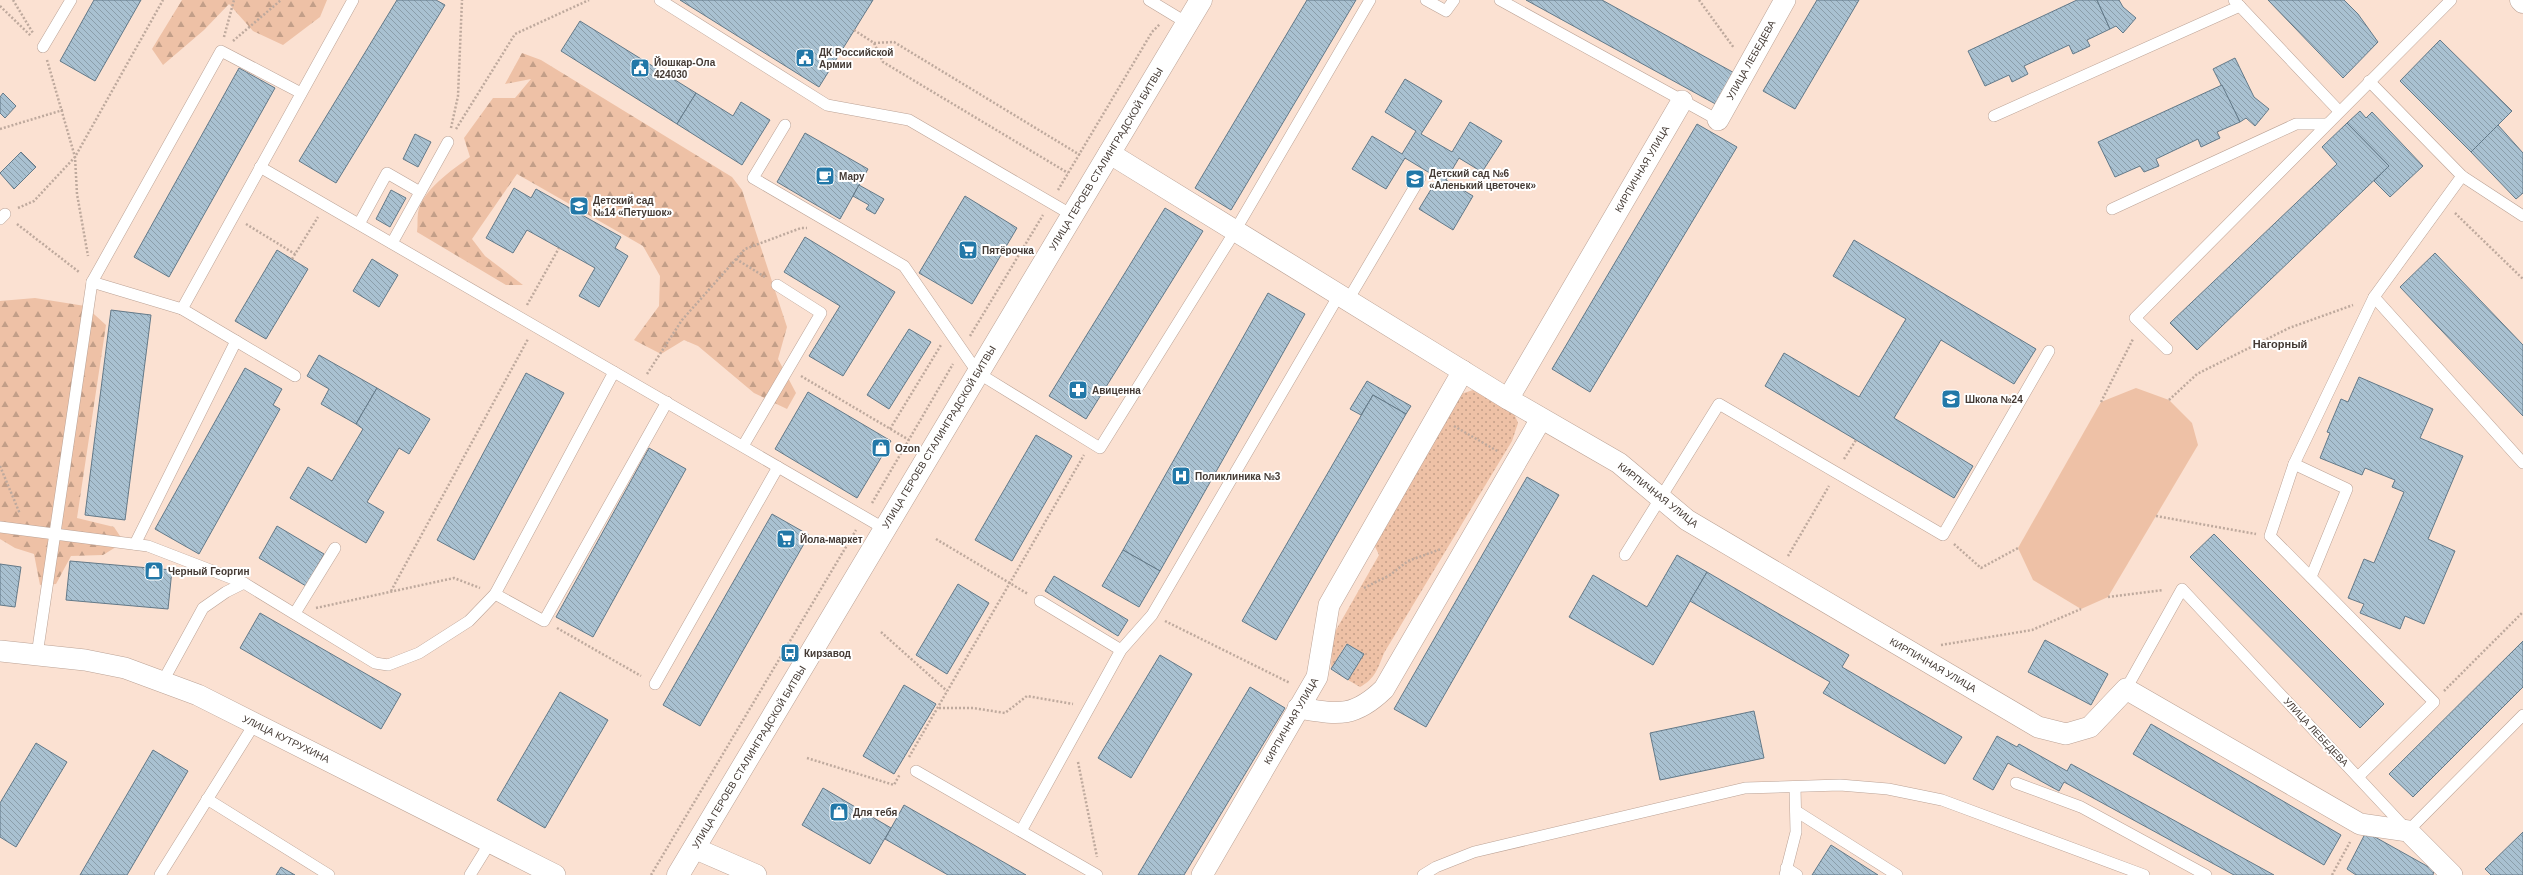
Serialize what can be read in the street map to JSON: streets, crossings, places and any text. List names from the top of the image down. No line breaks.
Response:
{"streets":{"street":["УЛИЦА ЛЕБЕДЕВА","УЛИЦА ГЕРОЕВ СТАЛИНГРАДСКОЙ БИТВЫ","КИРПИЧНАЯ УЛИЦА","УЛИЦА КУТРУХИНА"]},"districts":["Нагорный"],"places":{"public building":["ДК Российской Армии","Йошкар-Ола 424030"],"cafe":["Мару"],"school or university":["Детский сад №6 «Аленький цветочек»","Детский сад №14 «Петушок»","Школа №24"],"supermarket":["Пятёрочка","Йола-маркет"],"pharmacy":["Авиценна"],"shop":["Ozon","Черный Георгин","Для тебя"],"hospital":["Поликлиника №3"],"bus stop":["Кирзавод"]}}
